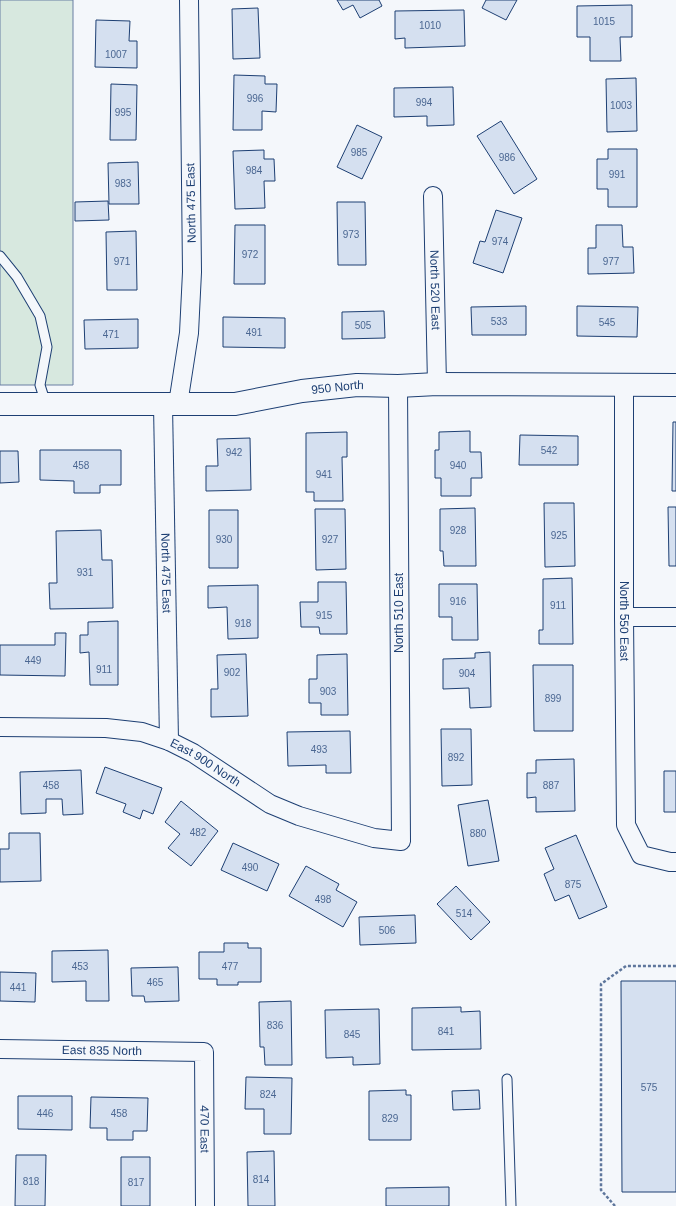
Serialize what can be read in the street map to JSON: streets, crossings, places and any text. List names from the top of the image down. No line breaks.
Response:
{"streets":{"street":["North 475 East","North 520 East","950 North","North 510 East","North 550 East","East 900 North","East 835 North","470 East"]},"crossings":[["North 475 East","950 North"],["North 475 East","East 900 North"],["North 520 East","950 North"],["950 North","North 510 East"],["950 North","North 550 East"],["North 510 East","East 900 North"],["East 835 North","470 East"]],"house_numbers":["1015","1010","1007","996","994","1003","995","985","986","984","991","983","973","974","972","971","977","533","545","505","491","471","542","942","458","940","941","928","925","930","927","931","916","911","915","918","449","911","902","904","903","899","493","892","458","887","482","880","490","875","498","514","506","453","477","465","441","836","841","845","575","824","446","458","829","814","818","817"]}
